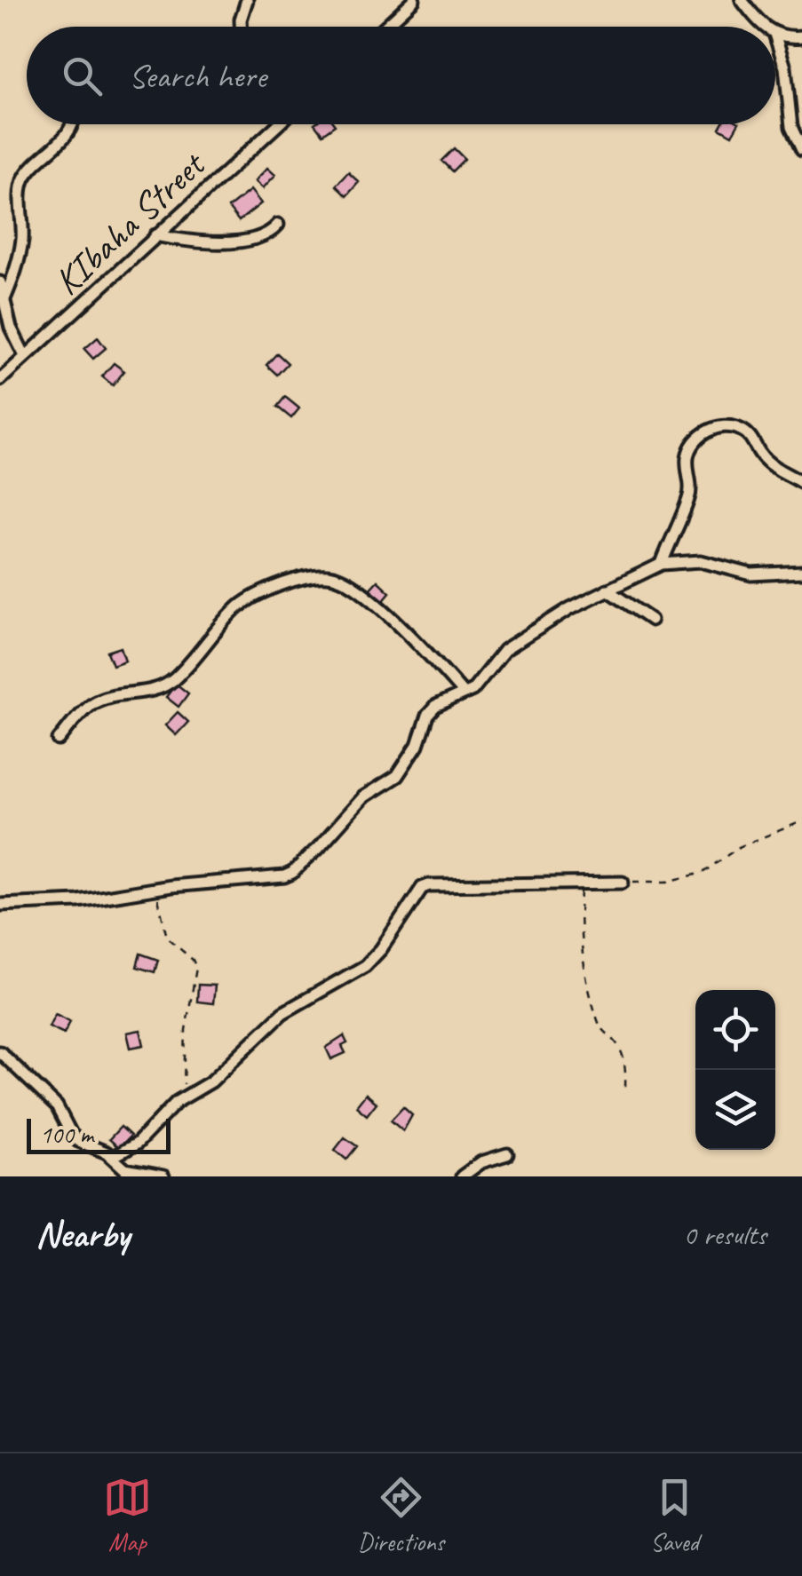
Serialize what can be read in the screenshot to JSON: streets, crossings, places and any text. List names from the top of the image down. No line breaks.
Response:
{"streets":{"street":["KIbaha Street"]},"scale_bar":"100 m","page":{"search":"Search here","scale":"100 m","heading":["Nearby","0 results"],"nav":["Map","Directions","Saved"]}}
